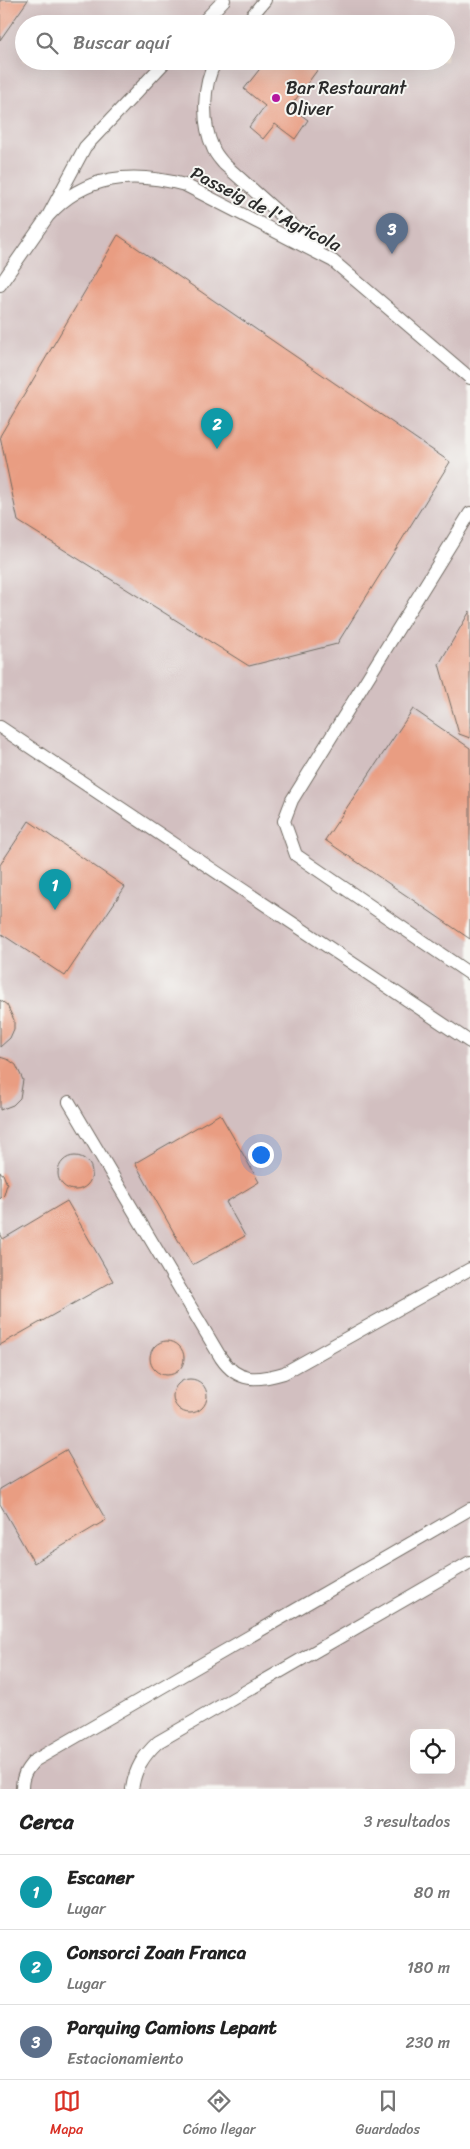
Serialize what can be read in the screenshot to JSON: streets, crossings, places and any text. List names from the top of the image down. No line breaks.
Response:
{"streets":{"lane":["Passeig de l'Agrícola"]},"places":["Bar Restaurant Oliver"],"page":{"search":"Buscar aquí","pins":["3","2","1"],"heading":["Cerca","3 resultados"],"list":[{"mark":"1","name":"Escaner","note":"Lugar","value":"80 m"},{"mark":"2","name":"Consorci Zoan Franca","note":"Lugar","value":"180 m"},{"mark":"3","name":"Parquing Camions Lepant","note":"Estacionamiento","value":"230 m"}],"nav":["Mapa","Cómo llegar","Guardados"]}}
